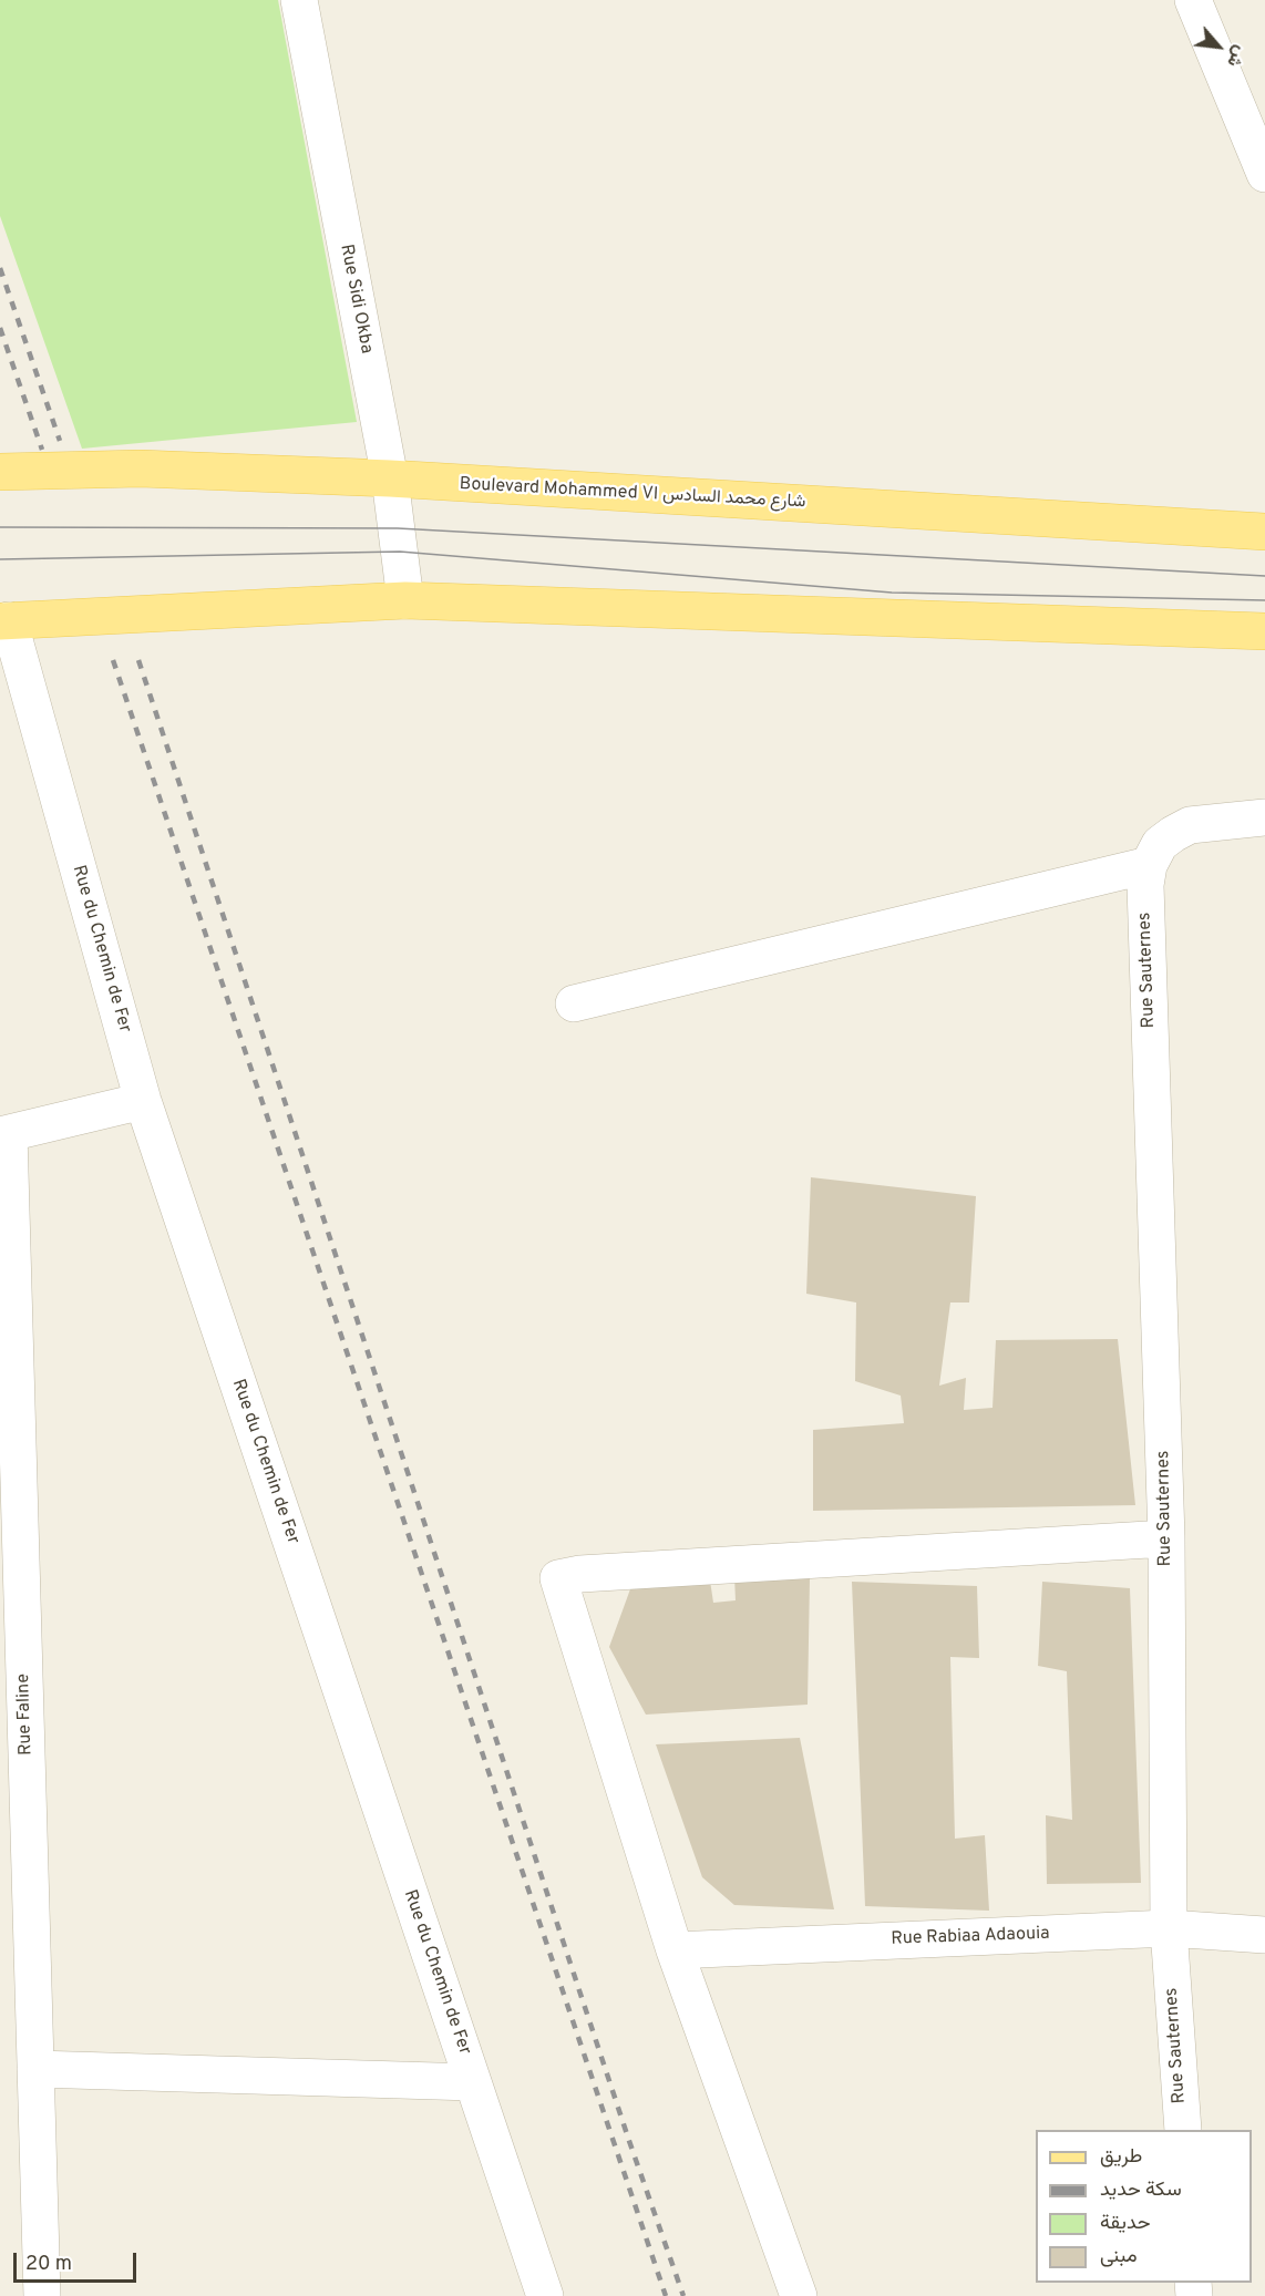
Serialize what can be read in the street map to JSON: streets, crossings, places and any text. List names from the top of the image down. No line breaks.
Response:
{"streets":{"main road":["Boulevard Mohammed VI شارع محمد السادس"],"street":["Rue Sidi Okba","Rue du Chemin de Fer","Rue Sauternes","Rue Faline","Rue Rabiaa Adaouia"]},"crossings":[["Rue Sidi Okba","Boulevard Mohammed VI شارع محمد السادس"],["Rue Sauternes","Rue Rabiaa Adaouia"]],"legend":["طريق","سكة حديد","حديقة","مبنى"],"scale_bar":"20 m","north":"bottom right"}
